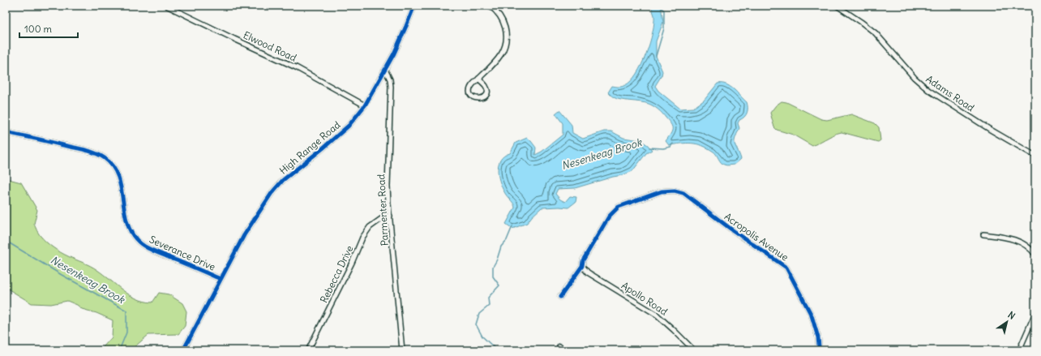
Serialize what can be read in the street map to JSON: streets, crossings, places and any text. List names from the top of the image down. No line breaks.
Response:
{"streets":{"street":["Elwood Road","Adams Road","High Range Road","Parmenter Road","Acropolis Avenue","Severance Drive","Rebecca Drive","Apollo Road"]},"crossings":[["Elwood Road","High Range Road"],["High Range Road","Parmenter Road"],["High Range Road","Severance Drive"],["Parmenter Road","Rebecca Drive"],["Acropolis Avenue","Apollo Road"]],"water":["Nesenkeag Brook"],"scale_bar":"100 m","north":"top right"}
